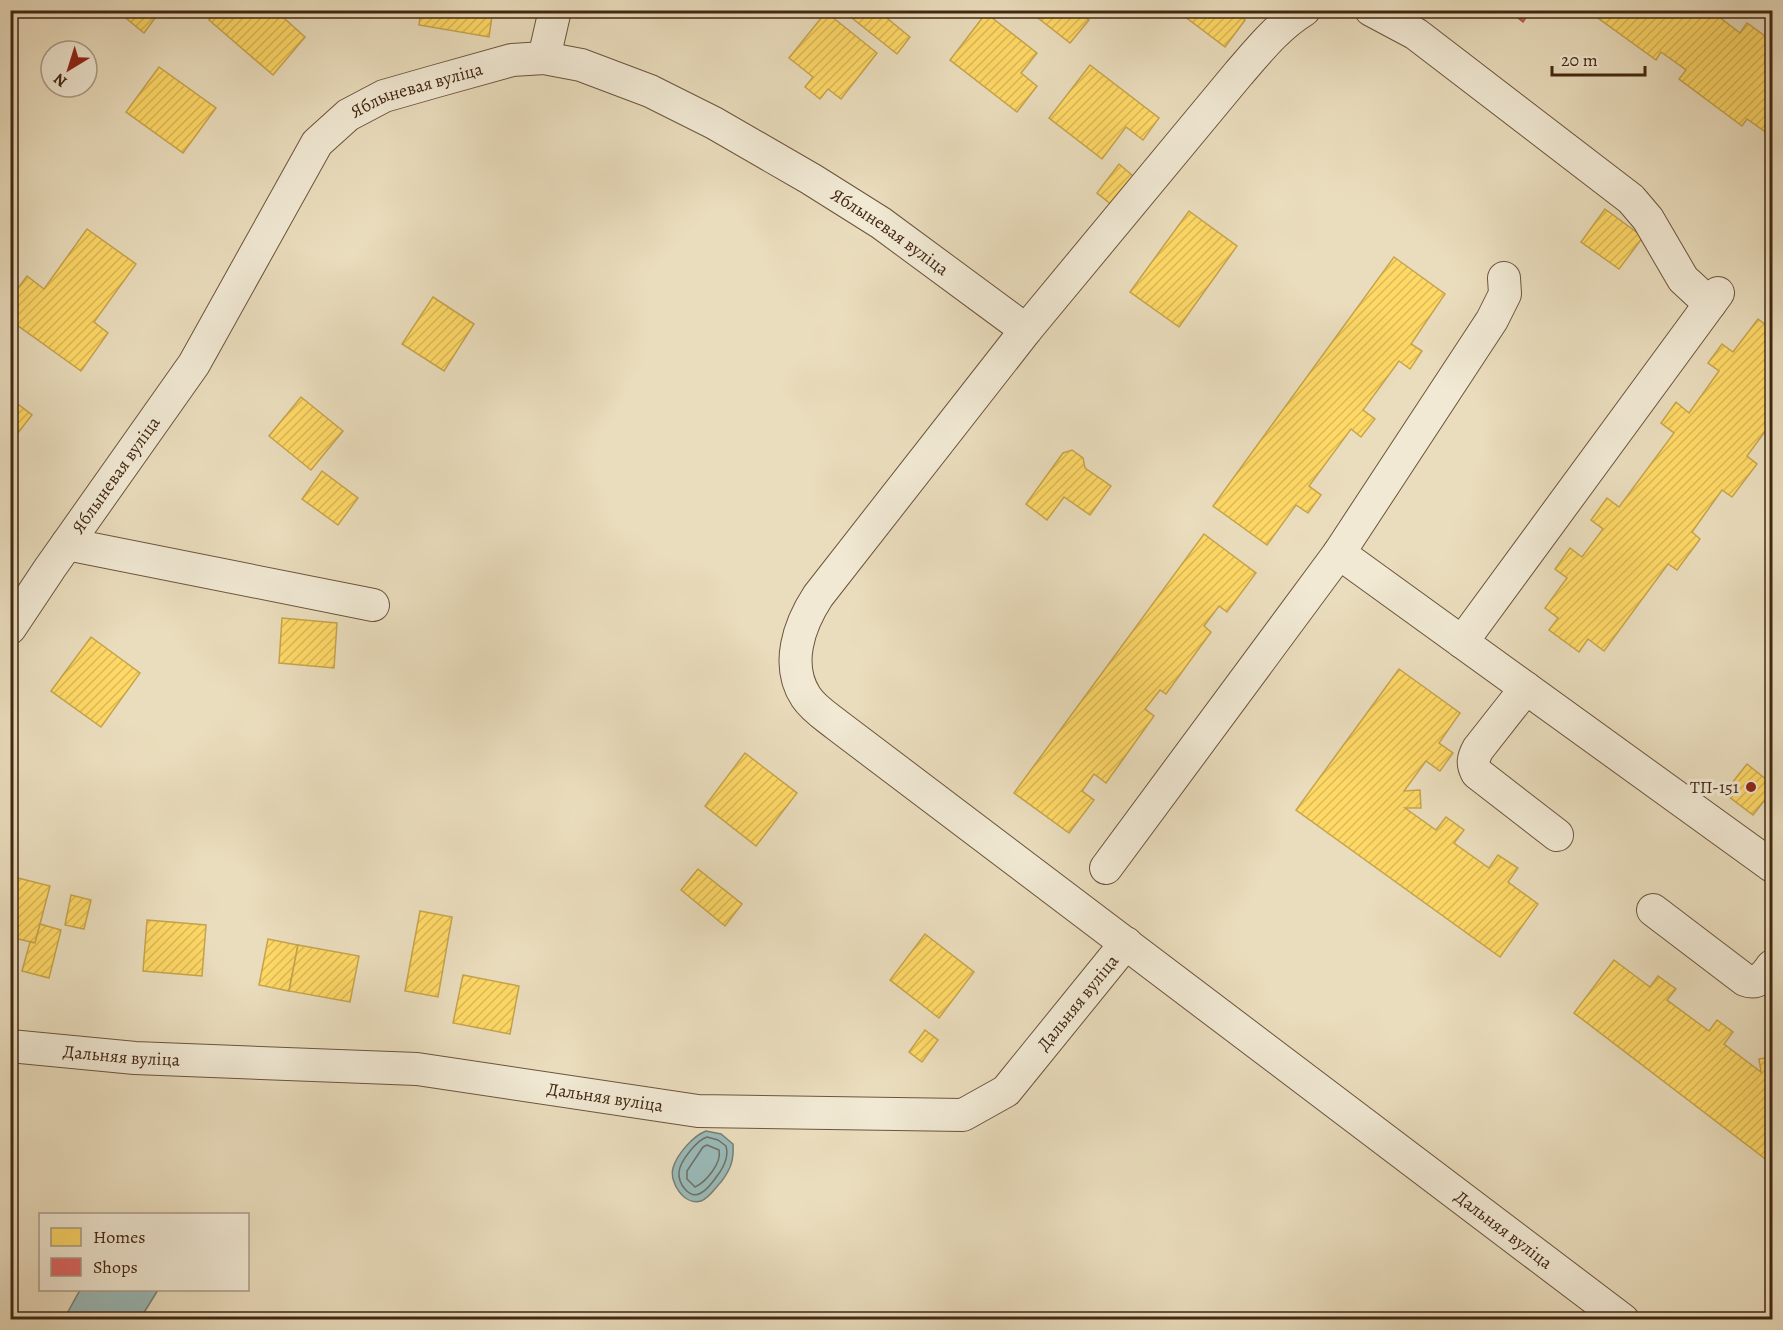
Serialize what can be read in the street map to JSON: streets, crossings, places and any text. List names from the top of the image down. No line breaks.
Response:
{"streets":{"street":["Яблыневая вуліца","Дальняя вуліца"]},"crossings":[["Яблыневая вуліца","Дальняя вуліца"]],"places":["ТП-151"],"legend":["Homes","Shops"],"scale_bar":"20 m","north":"bottom left"}
